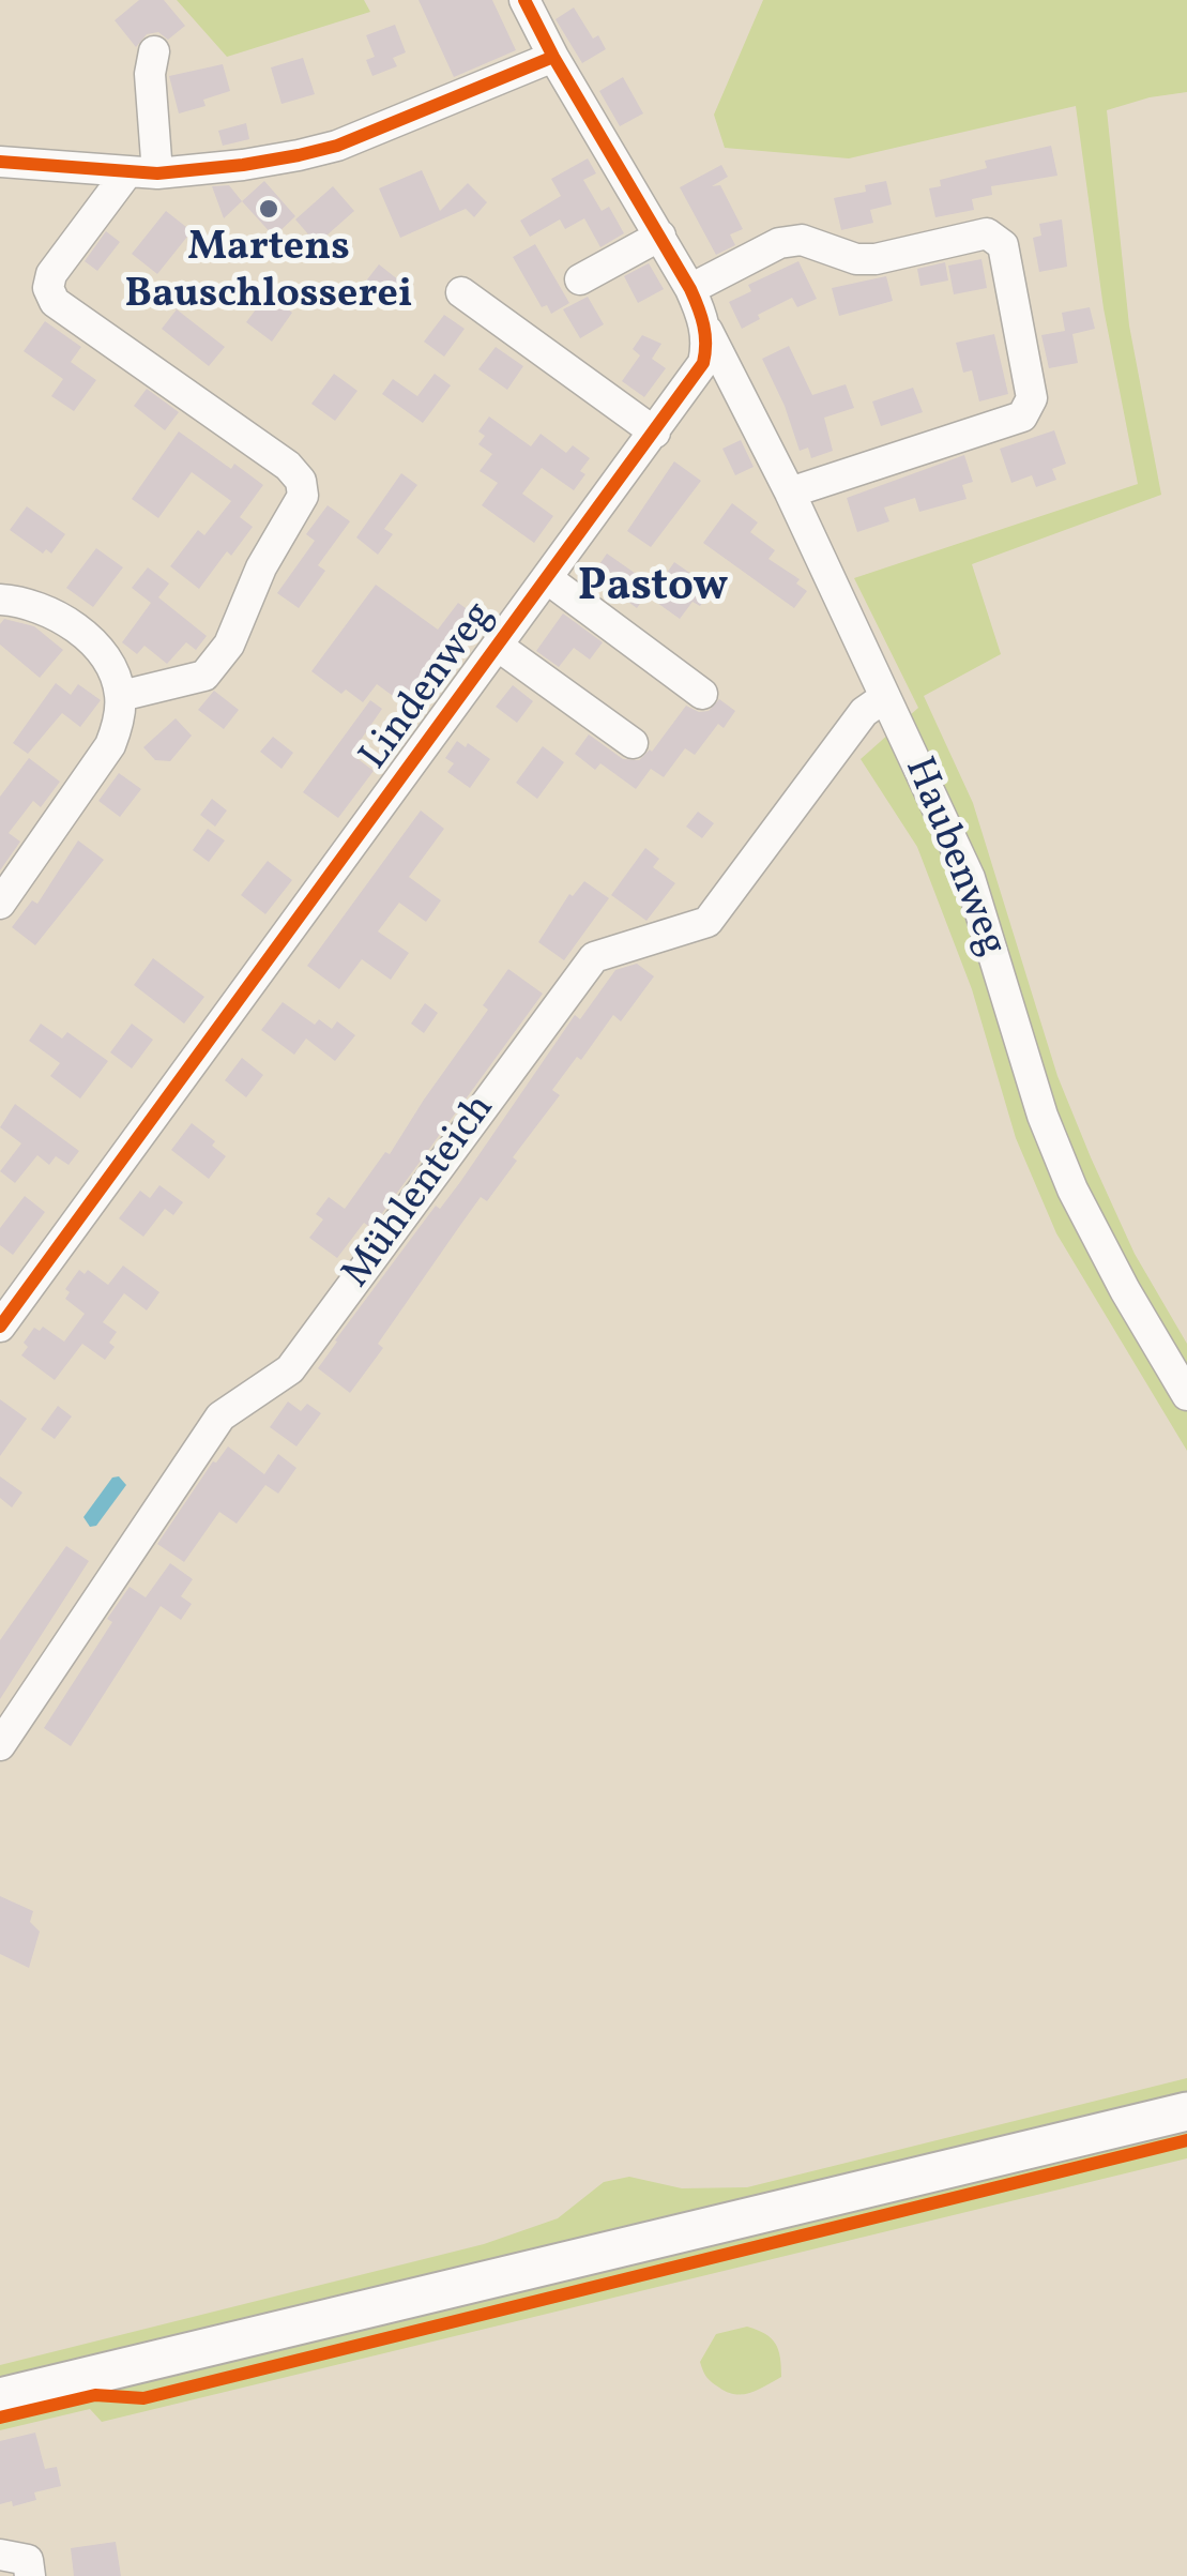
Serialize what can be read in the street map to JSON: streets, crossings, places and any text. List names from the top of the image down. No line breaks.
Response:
{"streets":{"street":["Lindenweg","Haubenweg","Mühlenteich"]},"crossings":[["Lindenweg","Haubenweg"],["Haubenweg","Mühlenteich"]],"districts":["Pastow"],"places":["Martens Bauschlosserei"]}
